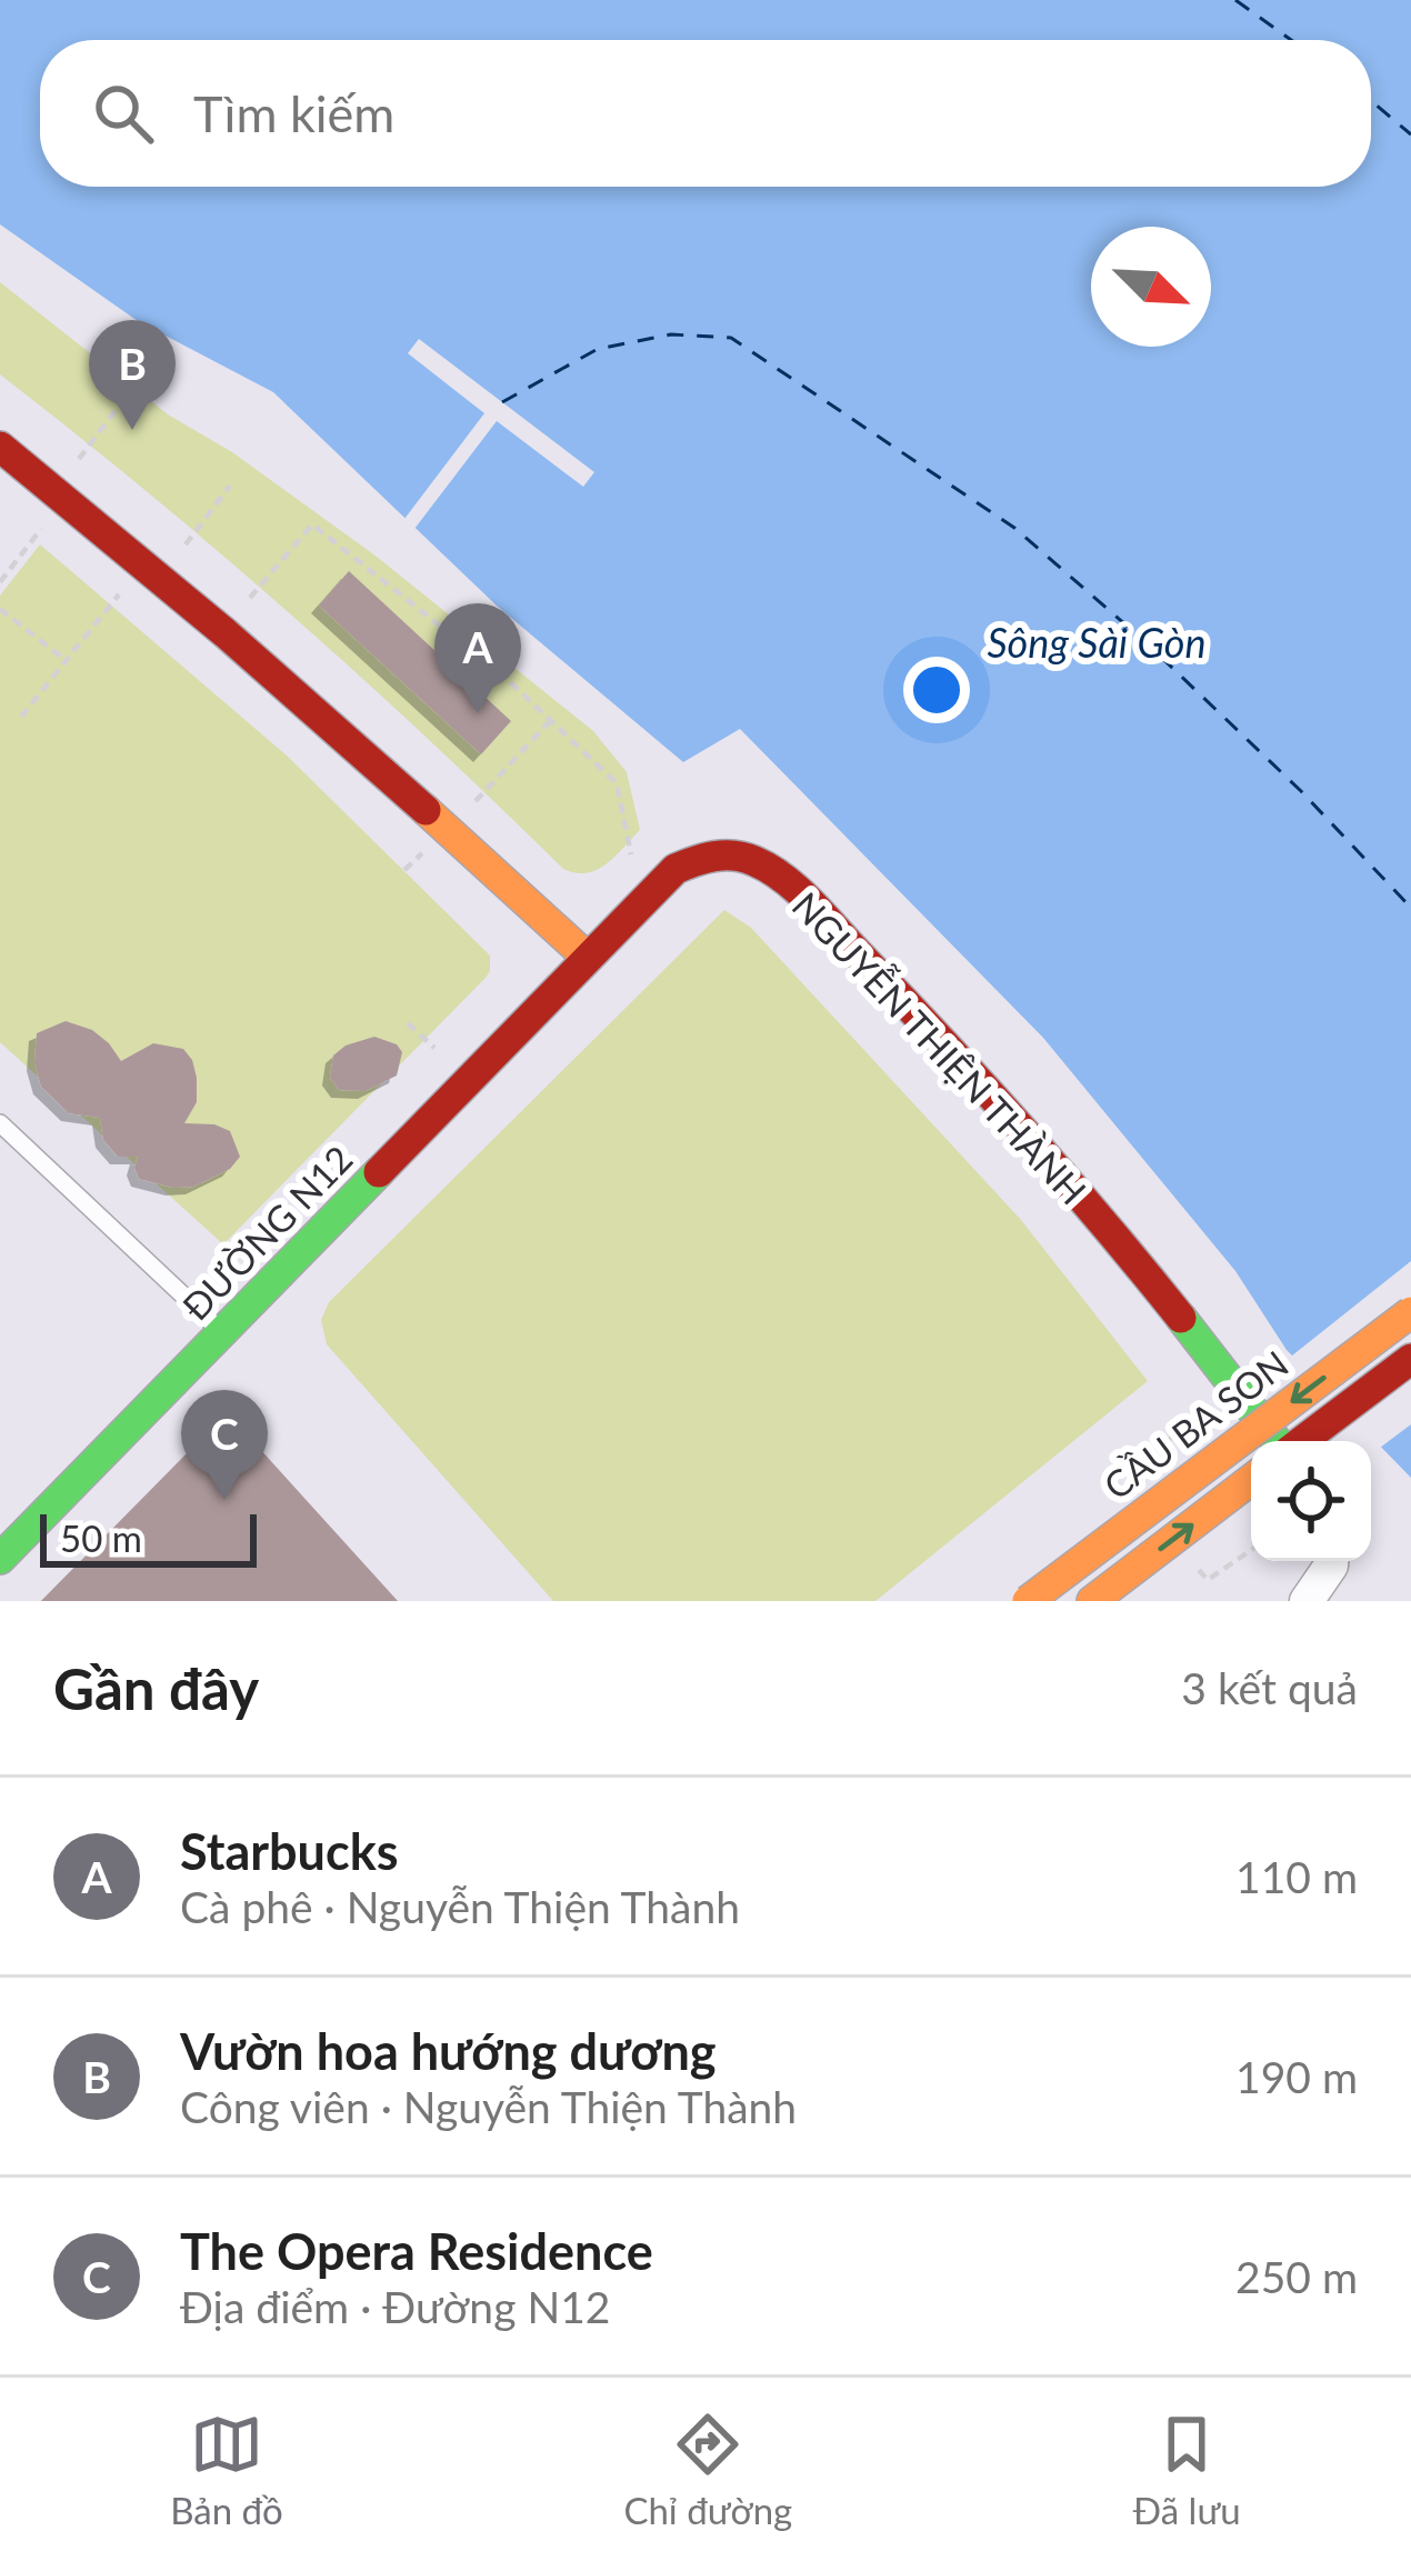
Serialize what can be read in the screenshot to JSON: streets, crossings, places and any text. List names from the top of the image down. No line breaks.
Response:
{"streets":{"street":["NGUYỄN THIỆN THÀNH","ĐƯỜNG N12","CẦU BA SON"]},"crossings":[["NGUYỄN THIỆN THÀNH","ĐƯỜNG N12"]],"water":["Sông Sài Gòn"],"scale_bar":"50 m","north":"bottom right","page":{"search":"Tìm kiếm","pins":["B","A","C"],"scale":"50 m","heading":["Gần đây","3 kết quả"],"list":[{"mark":"A","name":"Starbucks","note":"Cà phê · Nguyễn Thiện Thành","value":"110 m"},{"mark":"B","name":"Vườn hoa hướng dương","note":"Công viên · Nguyễn Thiện Thành","value":"190 m"},{"mark":"C","name":"The Opera Residence","note":"Địa điểm · Đường N12","value":"250 m"}],"nav":["Bản đồ","Chỉ đường","Đã lưu"]}}
